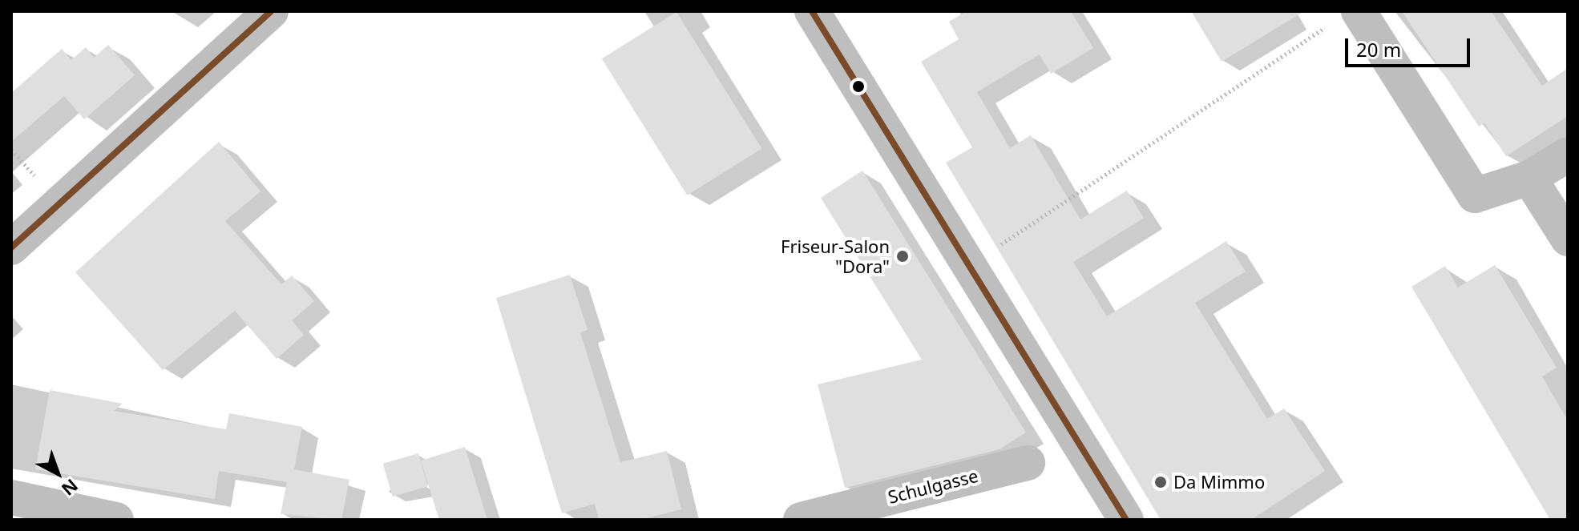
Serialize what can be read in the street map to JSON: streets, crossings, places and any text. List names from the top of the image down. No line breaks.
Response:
{"streets":{"street":["Schulgasse"]},"places":["Friseur-Salon \"Dora\"","Da Mimmo"],"scale_bar":"20 m","north":"bottom right"}
